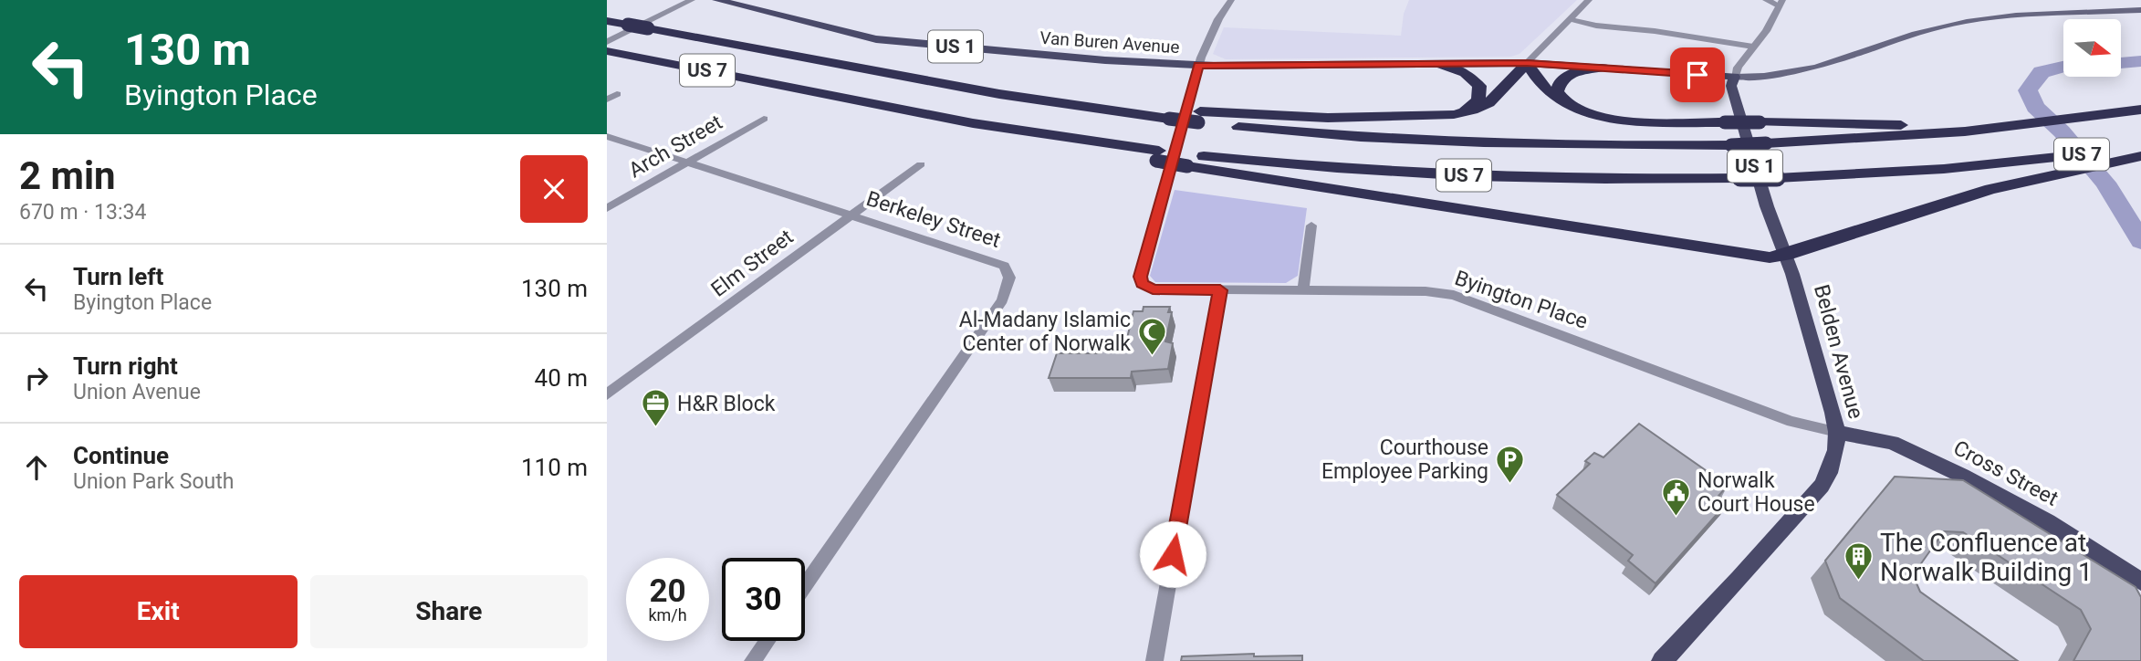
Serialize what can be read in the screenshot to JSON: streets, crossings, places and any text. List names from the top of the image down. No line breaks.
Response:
{"streets":{"highway":["US 7"],"main road":["Van Buren Avenue","US 1","Belden Avenue","Cross Street"],"street":["Arch Street","Berkeley Street","Elm Street","Byington Place"]},"crossings":[["Van Buren Avenue","Byington Place"],["Van Buren Avenue","Belden Avenue"],["Arch Street","Berkeley Street"],["Berkeley Street","Elm Street"],["Byington Place","Belden Avenue"],["Byington Place","Cross Street"],["Belden Avenue","Cross Street"]],"places":{"mosque":["Al-Madany Islamic Center of Norwalk"],"office":["H&R Block"],"parking":["Courthouse Employee Parking"],"public building":["Norwalk Court House"],"building":["The Confluence at Norwalk Building 1"]},"north":"right","page":{"turn":["130 m","Byington Place"],"heading":["2 min","670 m · 13:34"],"list":[{"name":"Turn left","note":"Byington Place","value":"130 m"},{"name":"Turn right","note":"Union Avenue","value":"40 m"},{"name":"Continue","note":"Union Park South","value":"110 m"}],"speed":"20 km/h","limit":"30","buttons":["Exit","Share"]}}
